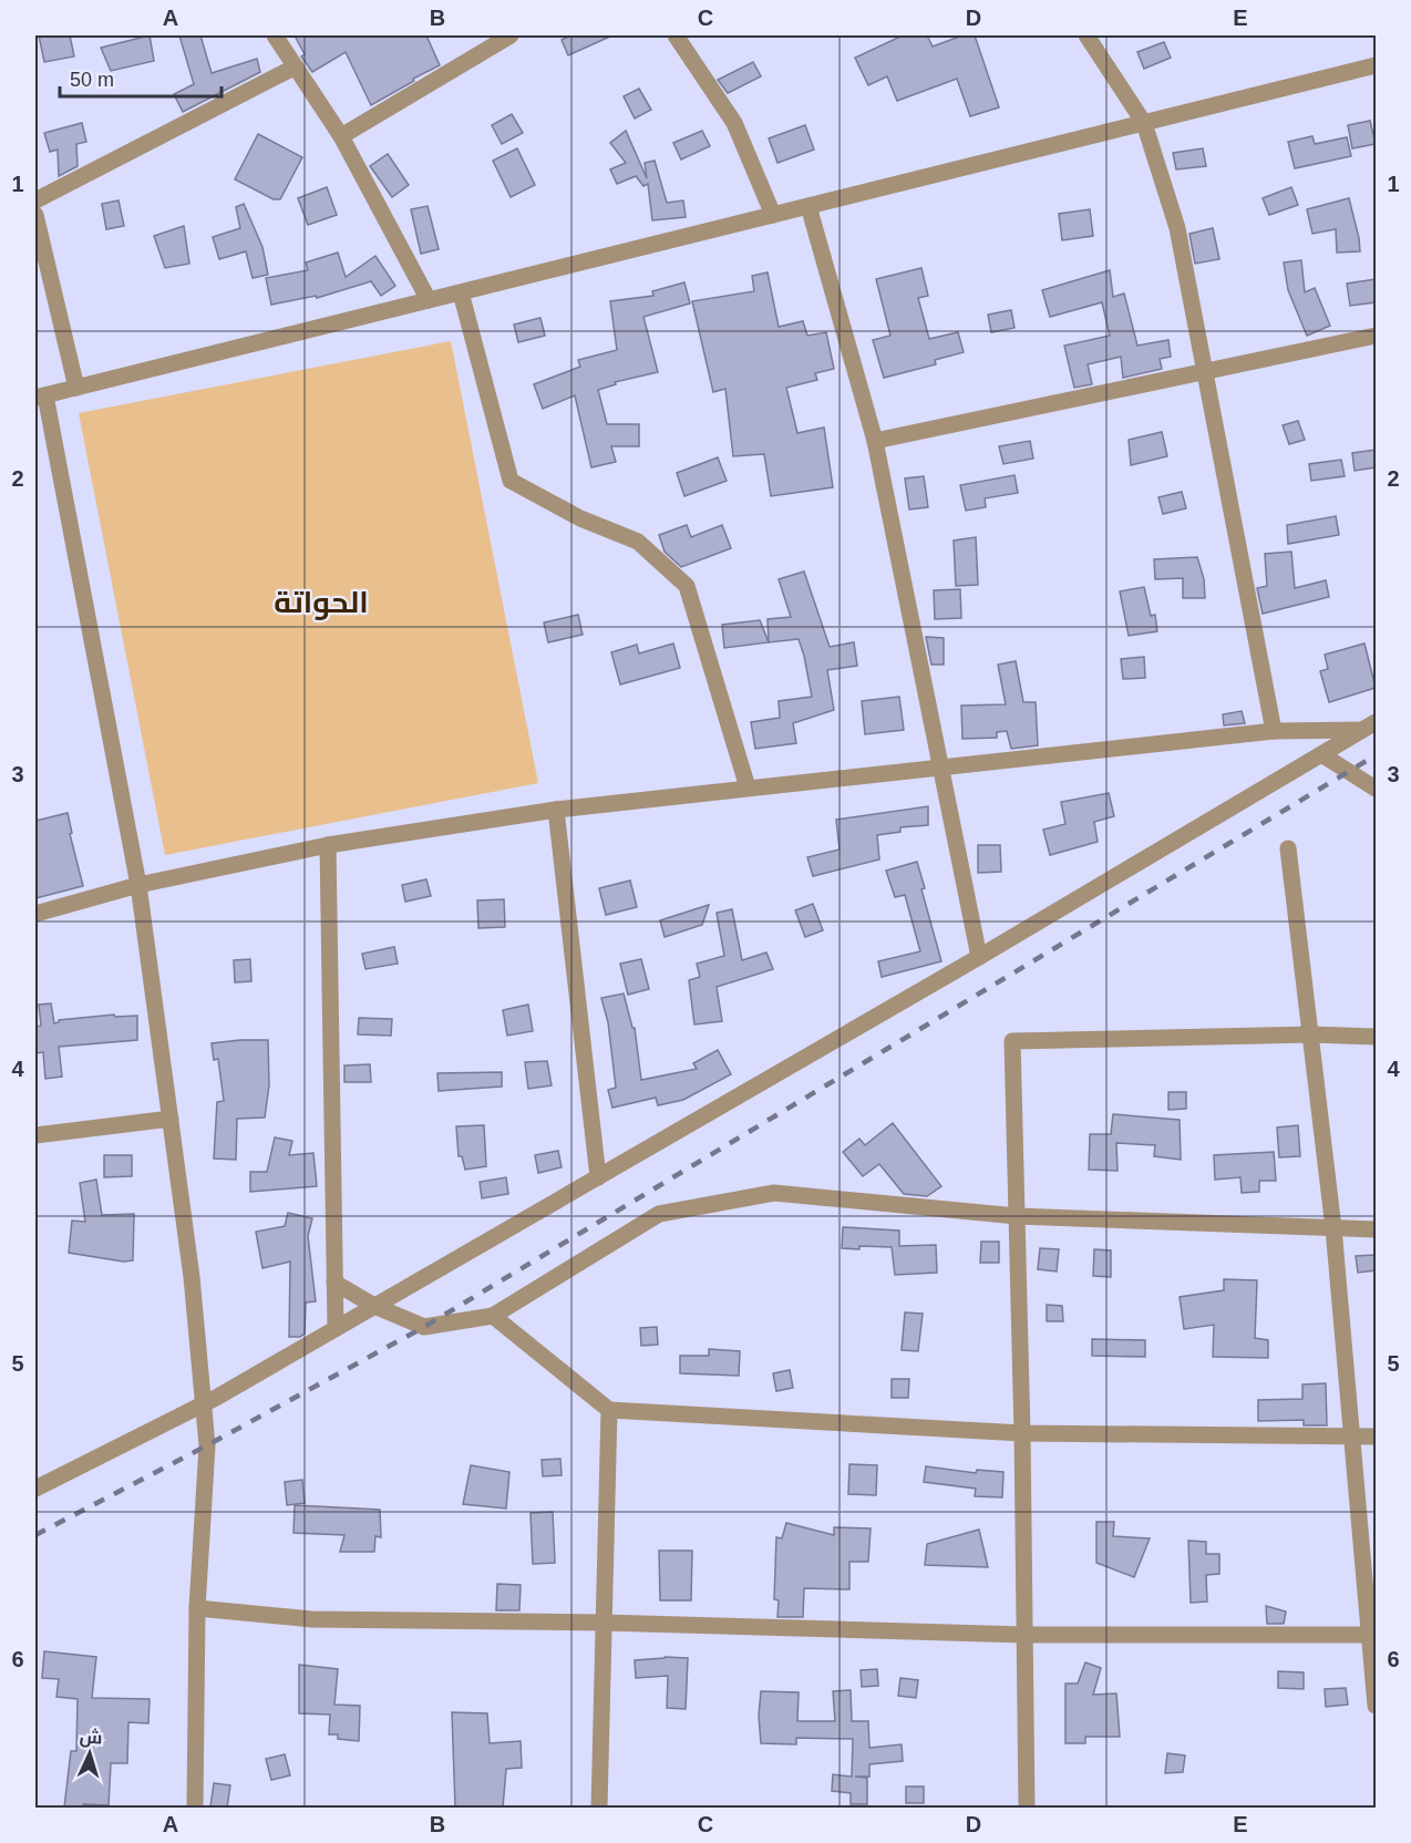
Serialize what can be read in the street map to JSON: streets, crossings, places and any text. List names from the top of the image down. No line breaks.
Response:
{"districts":["الحواتة"],"scale_bar":"50 m","north":"top","grid":{"columns":["A","B","C","D","E"],"rows":["1","2","3","4","5","6"]}}
